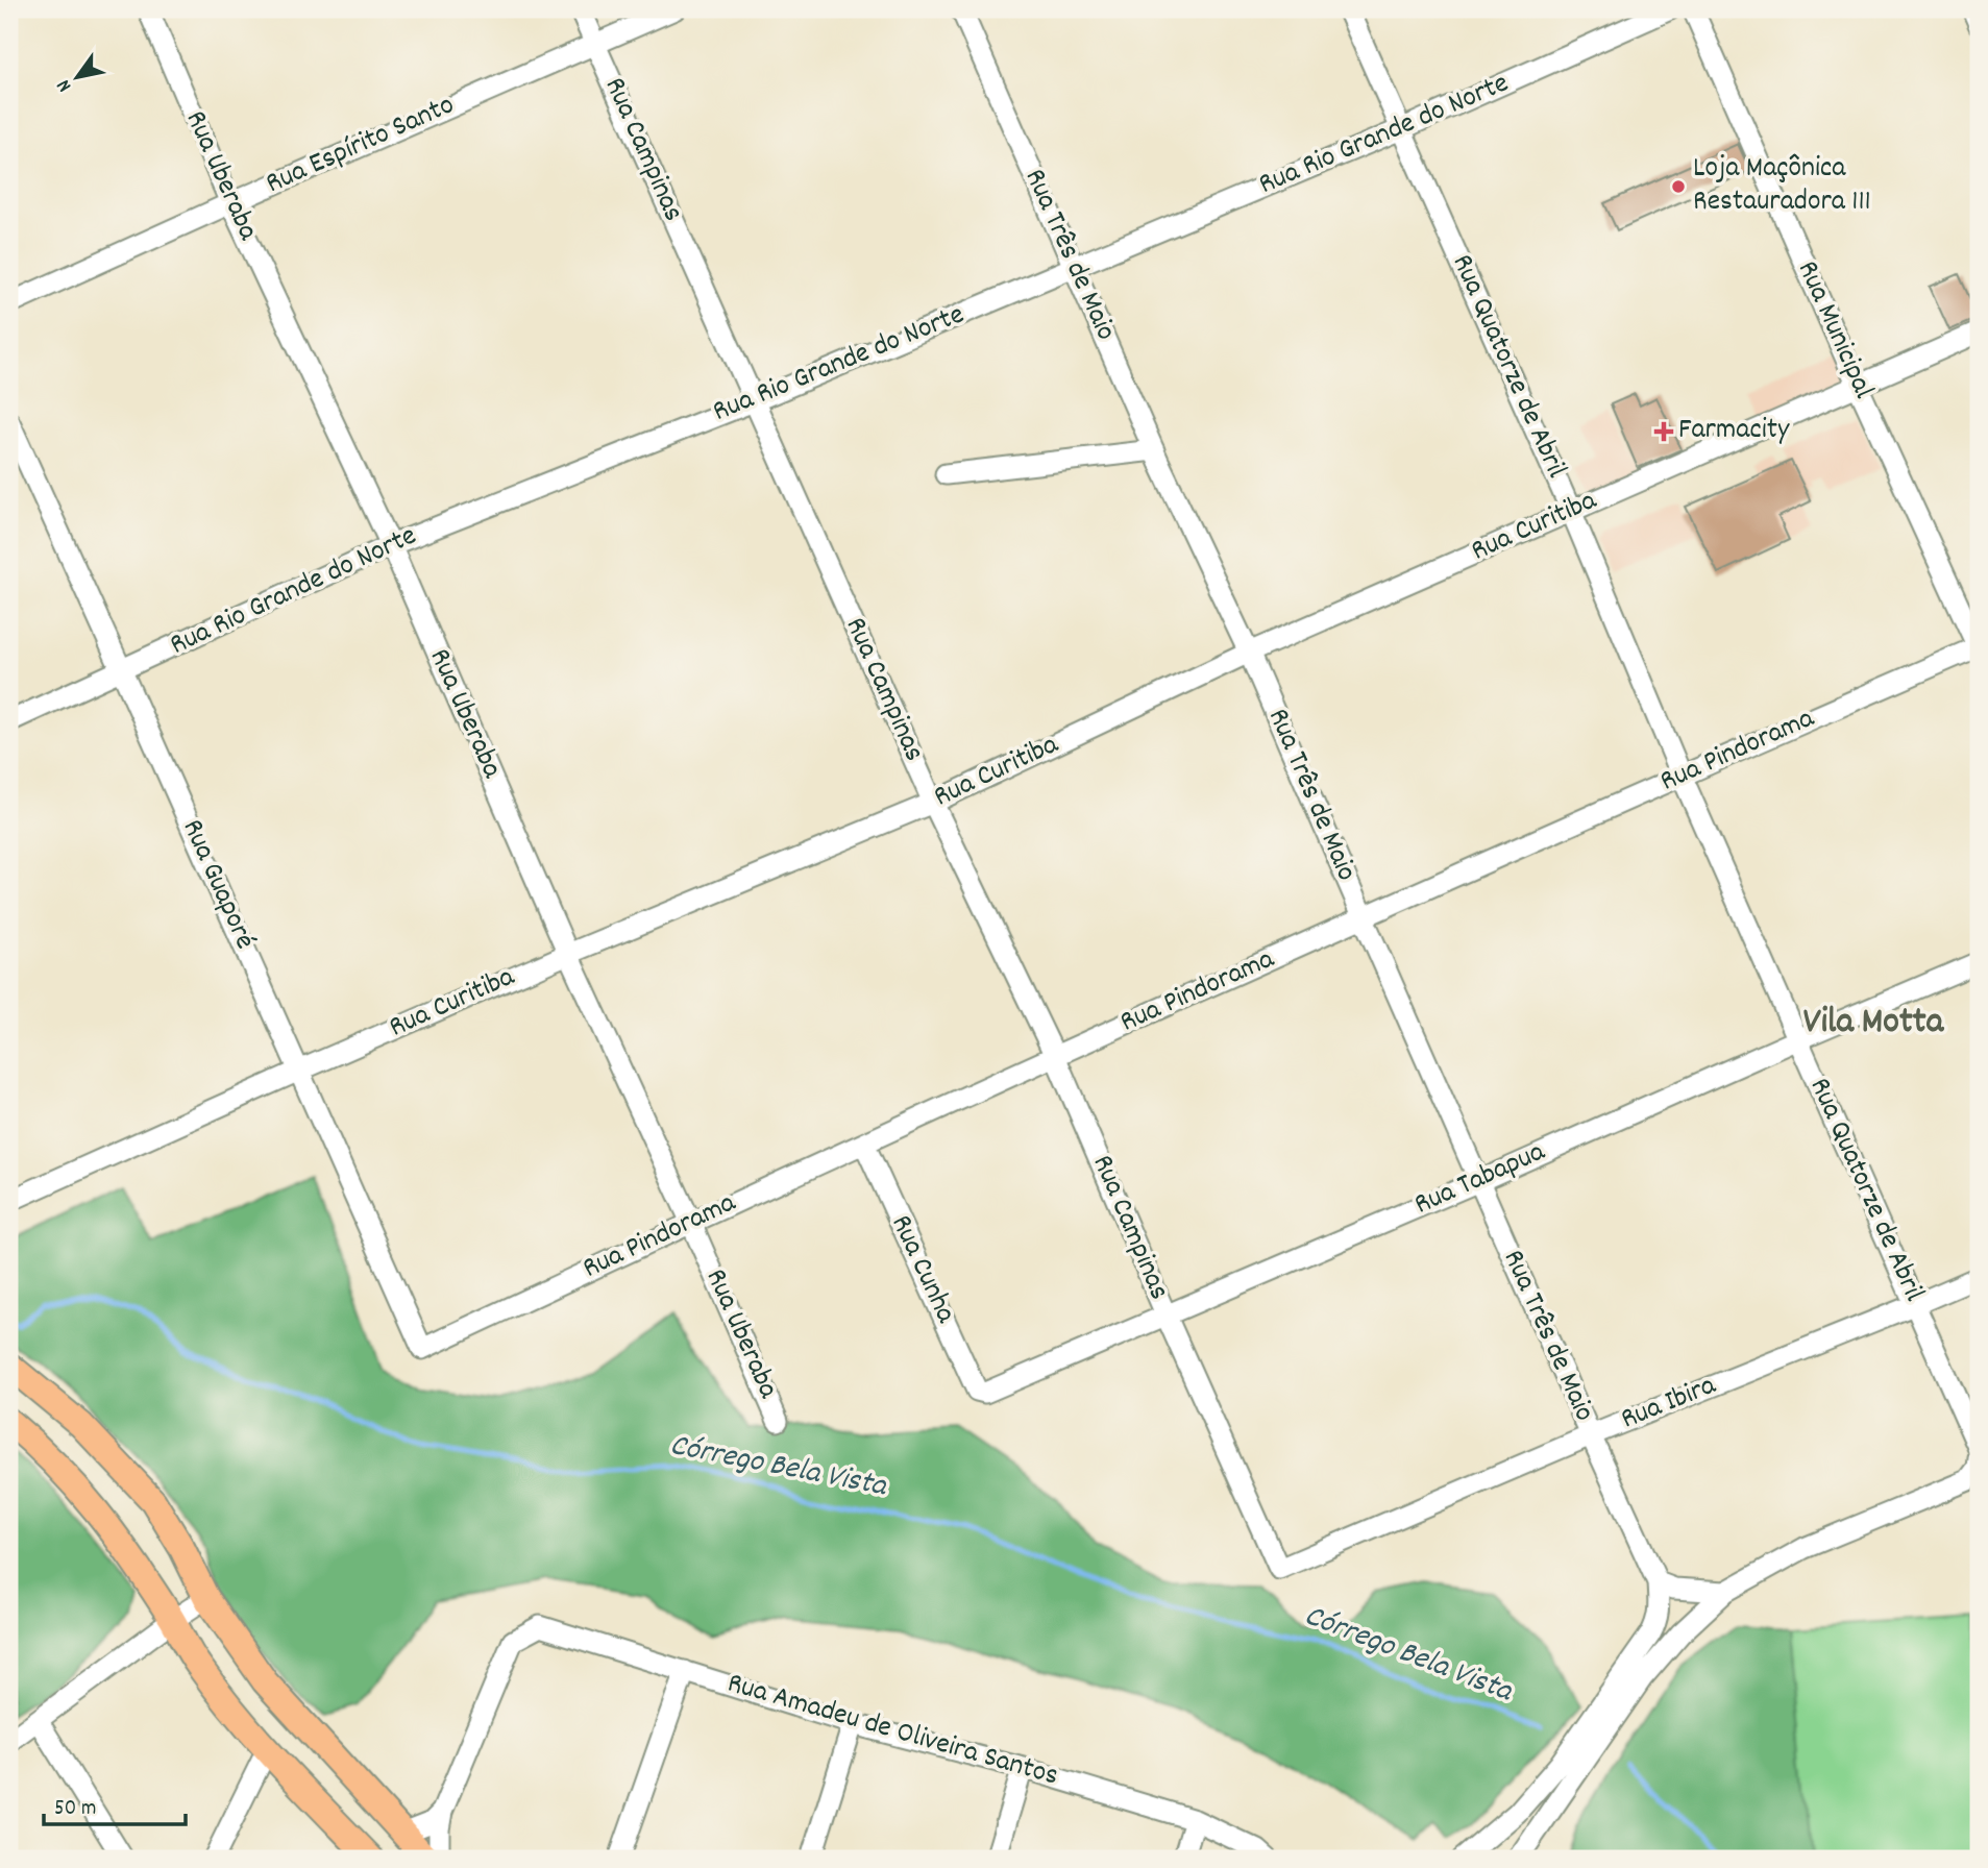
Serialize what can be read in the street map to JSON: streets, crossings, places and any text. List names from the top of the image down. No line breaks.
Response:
{"streets":{"street":["Rua Rio Grande do Norte","Rua Espírito Santo","Rua Campinas","Rua Uberaba","Rua Três de Maio","Rua Municipal","Rua Quatorze de Abril","Rua Curitiba","Rua Pindorama","Rua Guaporé","Rua Tabapua","Rua Cunha","Rua Ibira","Rua Amadeu de Oliveira Santos"]},"crossings":[["Rua Rio Grande do Norte","Rua Campinas"],["Rua Rio Grande do Norte","Rua Uberaba"],["Rua Rio Grande do Norte","Rua Três de Maio"],["Rua Rio Grande do Norte","Rua Quatorze de Abril"],["Rua Rio Grande do Norte","Rua Guaporé"],["Rua Espírito Santo","Rua Campinas"],["Rua Espírito Santo","Rua Uberaba"],["Rua Campinas","Rua Curitiba"],["Rua Campinas","Rua Pindorama"],["Rua Campinas","Rua Tabapua"],["Rua Campinas","Rua Ibira"],["Rua Uberaba","Rua Curitiba"],["Rua Uberaba","Rua Pindorama"],["Rua Três de Maio","Rua Curitiba"],["Rua Três de Maio","Rua Pindorama"],["Rua Três de Maio","Rua Tabapua"],["Rua Três de Maio","Rua Ibira"],["Rua Municipal","Rua Curitiba"],["Rua Municipal","Rua Pindorama"],["Rua Quatorze de Abril","Rua Curitiba"],["Rua Quatorze de Abril","Rua Pindorama"],["Rua Quatorze de Abril","Rua Tabapua"],["Rua Quatorze de Abril","Rua Ibira"],["Rua Curitiba","Rua Guaporé"],["Rua Pindorama","Rua Guaporé"],["Rua Pindorama","Rua Cunha"],["Rua Tabapua","Rua Cunha"]],"districts":["Vila Motta"],"water":["Córrego Bela Vista"],"places":{"other":["Loja Maçônica Restauradora 111"],"health":["Farmacity"]},"scale_bar":"50 m","north":"bottom left"}
